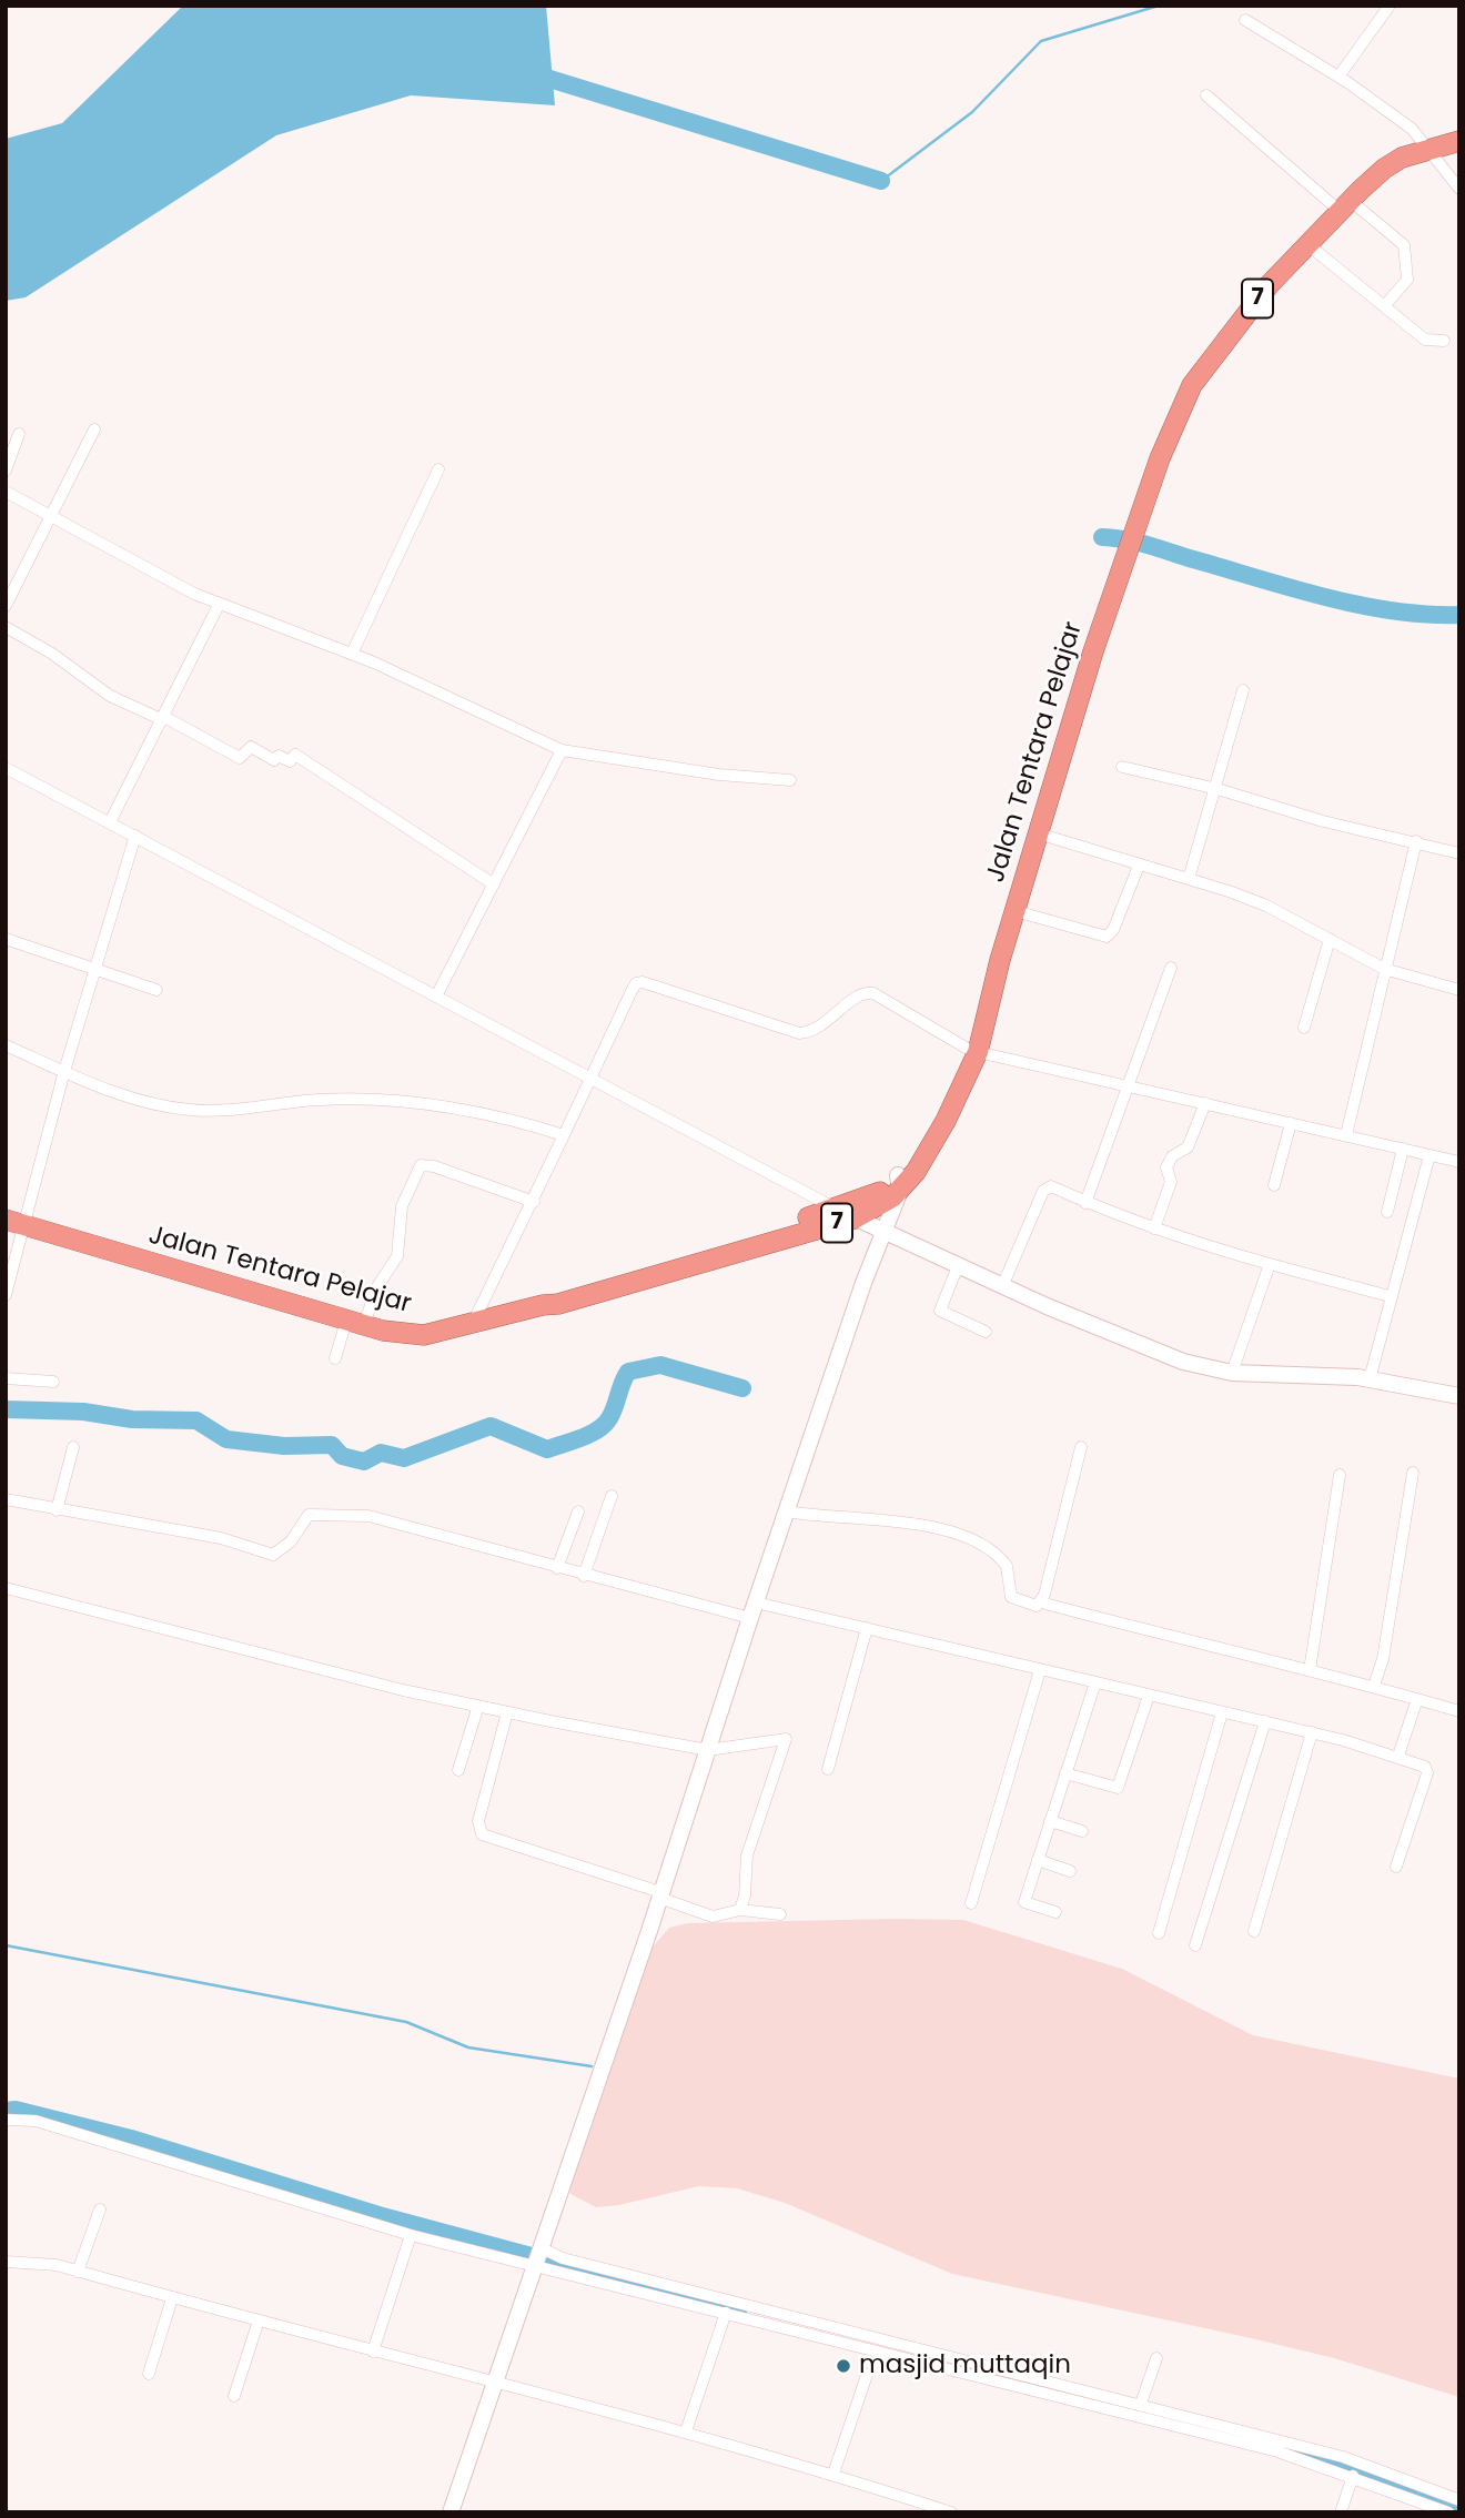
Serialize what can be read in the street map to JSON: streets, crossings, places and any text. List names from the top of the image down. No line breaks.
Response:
{"streets":{"highway":["7","Jalan Tentara Pelajar"]},"crossings":[["7","Jalan Tentara Pelajar"]],"places":["masjid muttaqin"]}
